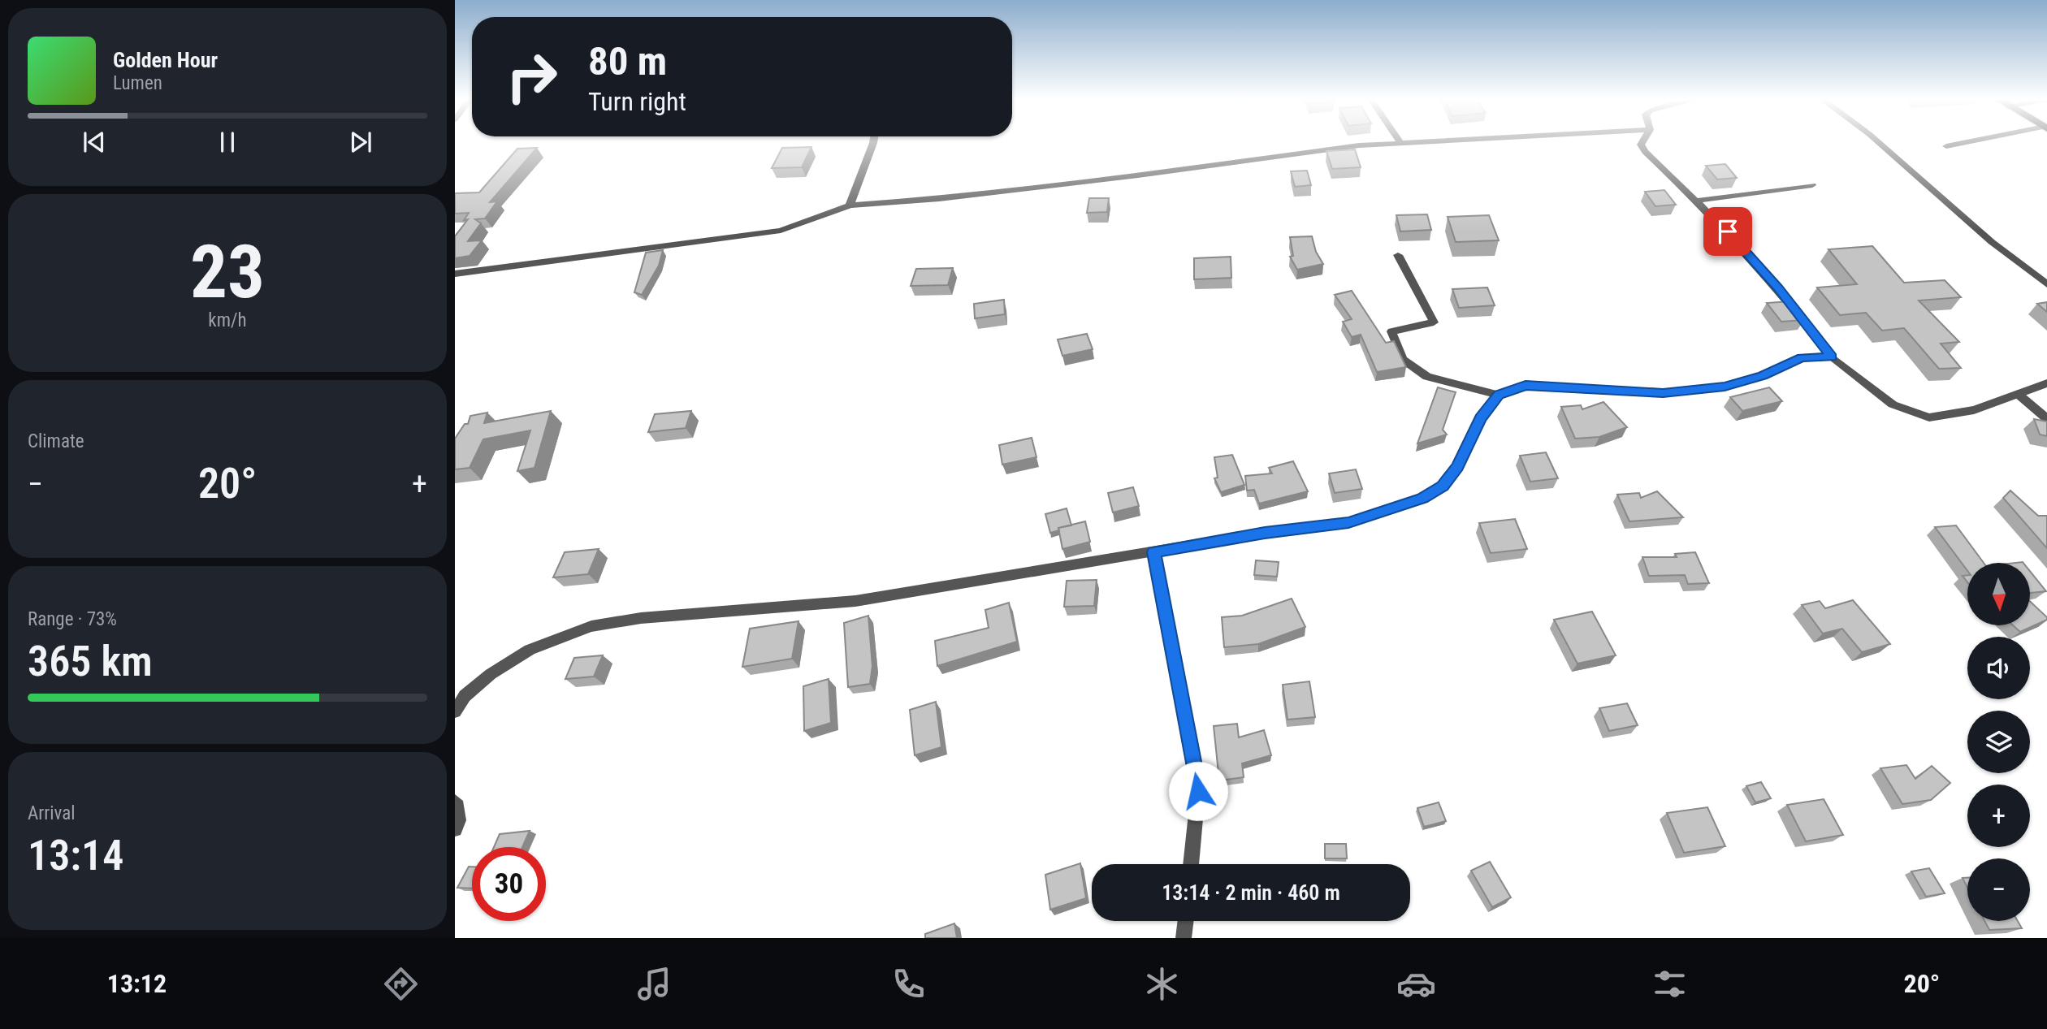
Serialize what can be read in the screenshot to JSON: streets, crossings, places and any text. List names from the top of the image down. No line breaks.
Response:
{"north":"bottom","page":{"turn":["80 m","Turn right"],"song":["Golden Hour","Lumen"],"tile":[["23","km/h"],"Climate",["Range · 73%","365 km"],["Arrival","13:14"]],"heat":["−","20°","+"],"map_buttons":["+","−"],"limit":"30","trip":"13:14 · 2 min · 460 m","tabs":["13:12","20°"]}}
